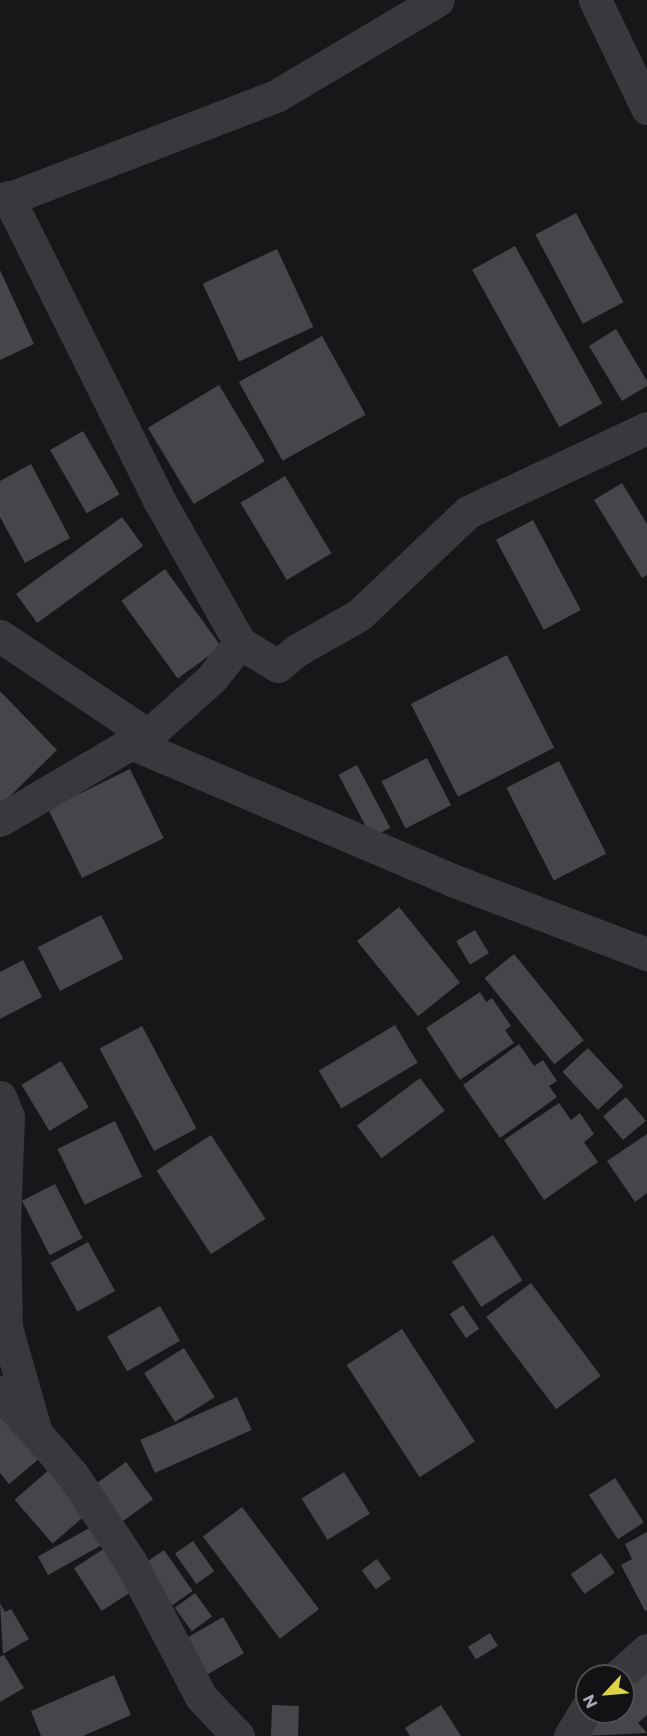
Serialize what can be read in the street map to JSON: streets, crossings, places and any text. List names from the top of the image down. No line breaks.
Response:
{"north":"bottom left"}
